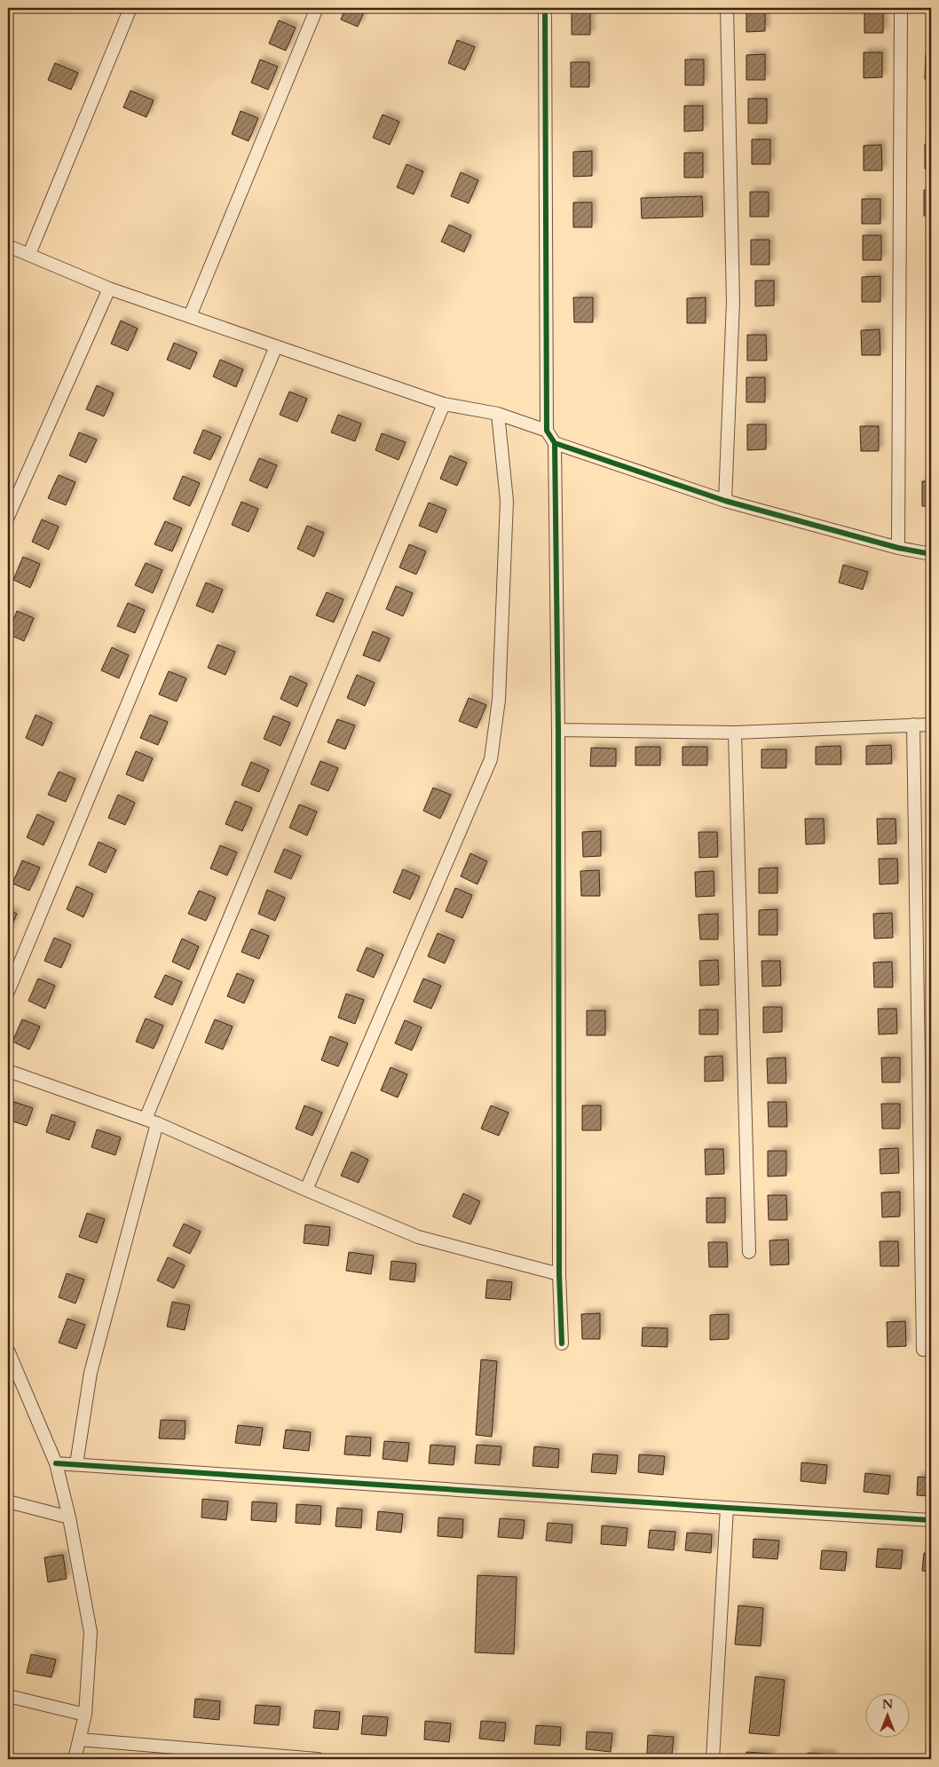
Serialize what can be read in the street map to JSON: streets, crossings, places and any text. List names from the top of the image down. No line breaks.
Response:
{"north":"top"}
